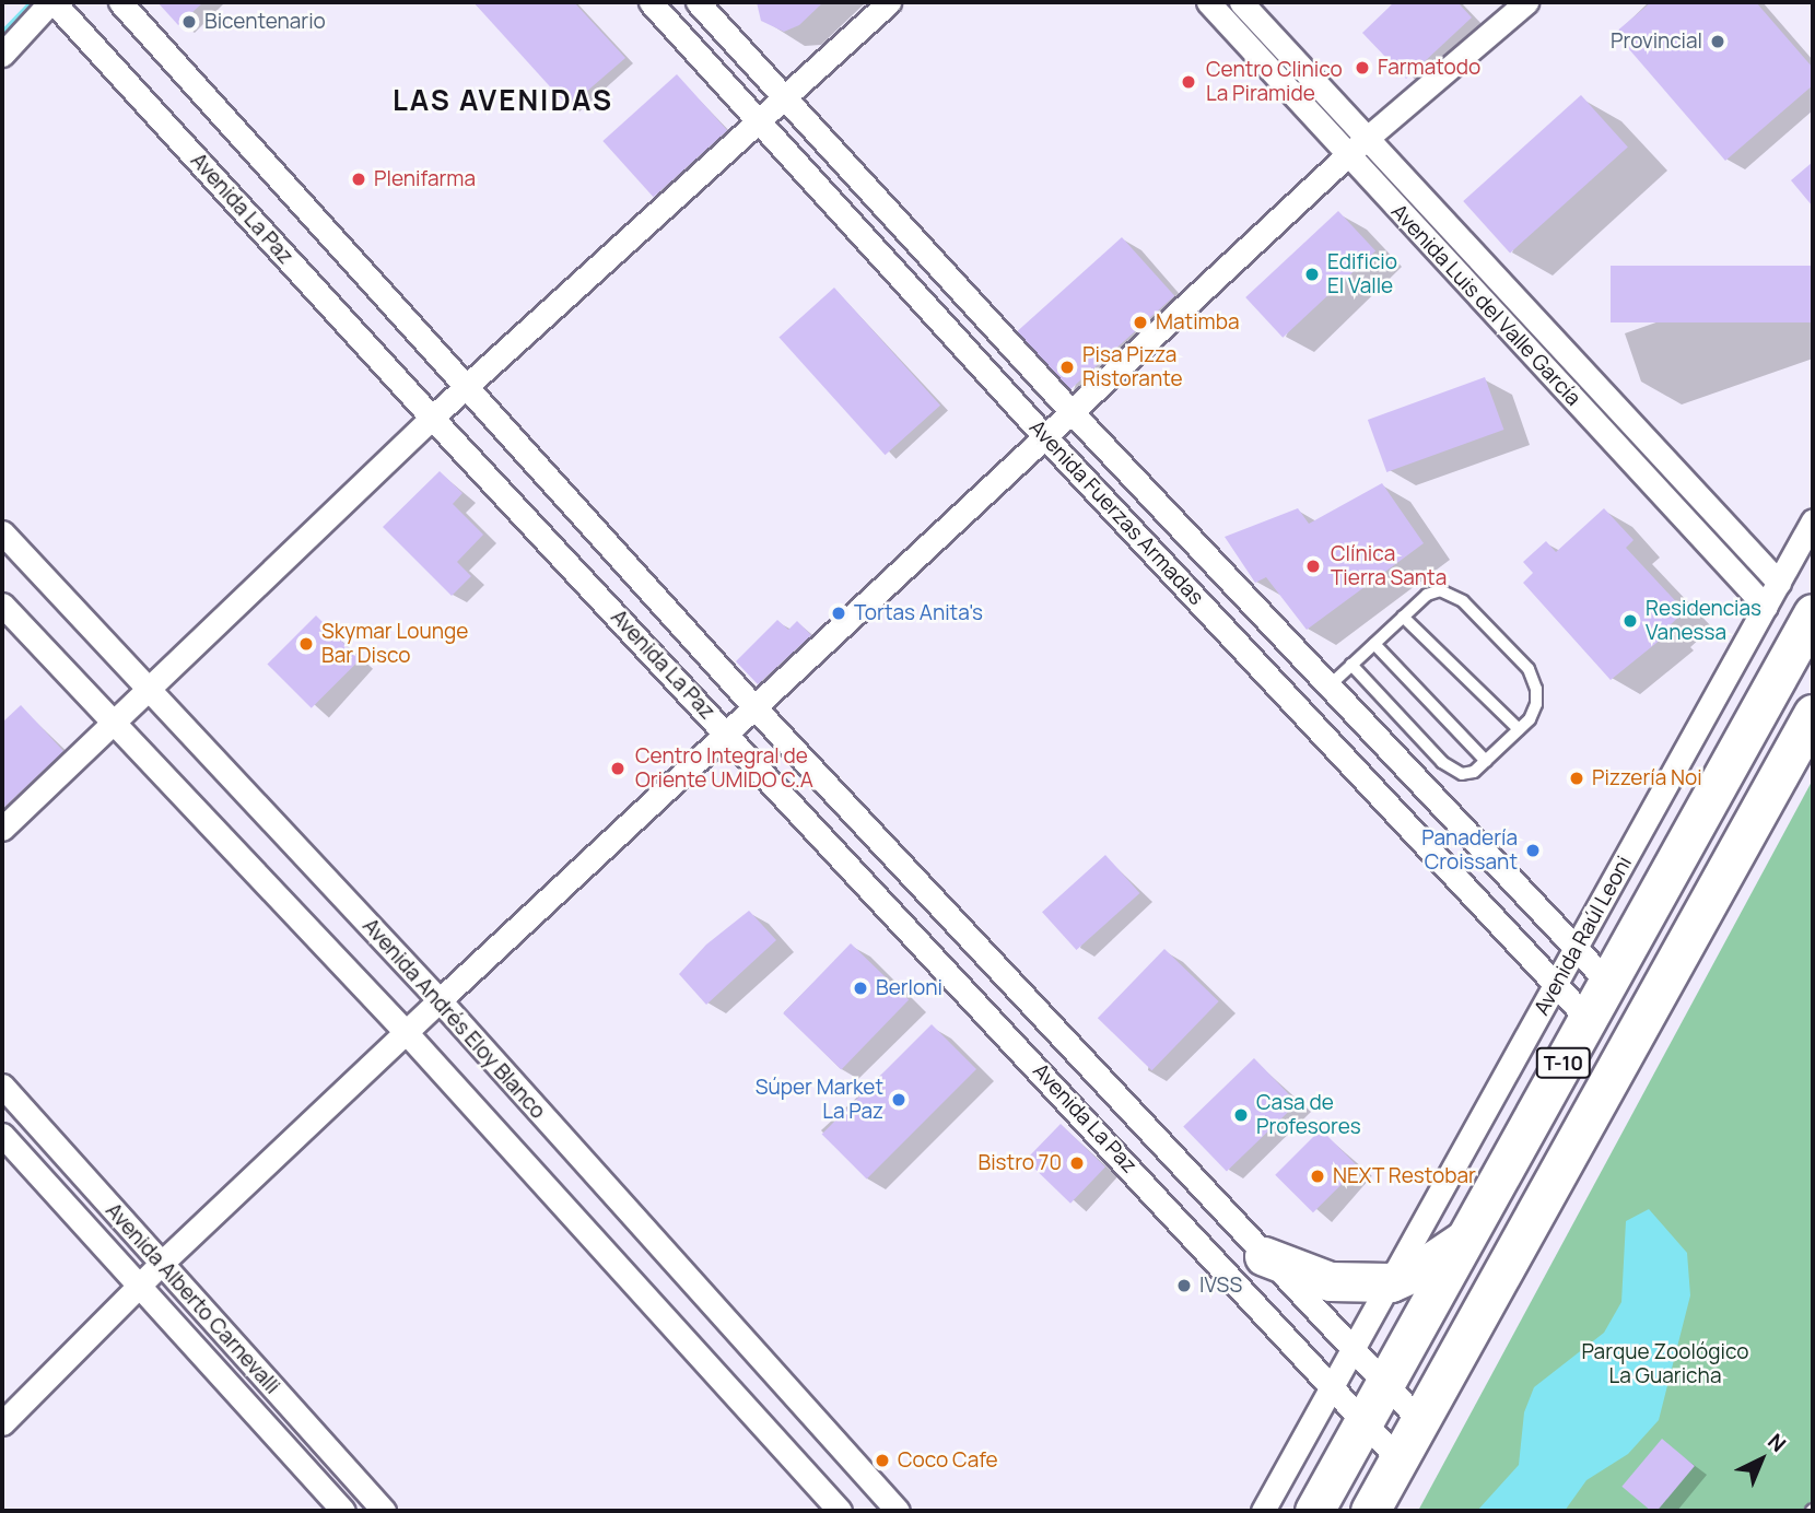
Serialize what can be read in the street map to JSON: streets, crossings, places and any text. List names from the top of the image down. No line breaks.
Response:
{"streets":{"highway":["T-10"],"street":["Avenida La Paz","Avenida Luis del Valle García","Avenida Fuerzas Armadas","Avenida Raúl Leoni","Avenida Andrés Eloy Blanco","Avenida Alberto Carnevalli"]},"crossings":[["Avenida La Paz","Avenida Raúl Leoni"],["Avenida La Paz","T-10"],["Avenida Luis del Valle García","Avenida Raúl Leoni"],["Avenida Fuerzas Armadas","Avenida Raúl Leoni"],["Avenida Fuerzas Armadas","T-10"]],"districts":["LAS AVENIDAS"],"parks":["Parque Zoológico La Guaricha"],"places":["Bicentenario","Provincial","Farmatodo","Centro Clinico La Piramide","Plenifarma","Edificio El Valle","Matimba","Pisa Pizza Ristorante","Clínica Tierra Santa","Tortas Anita's","Residencias Vanessa","Skymar Lounge Bar Disco","Centro Integral de Oriente UMIDO C.A","Pizzería Noi","Panadería Croissant","Berloni","Súper Market La Paz","Casa de Profesores","Bistro 70","NEXT Restobar","IVSS","Coco Cafe"],"north":"top right"}
